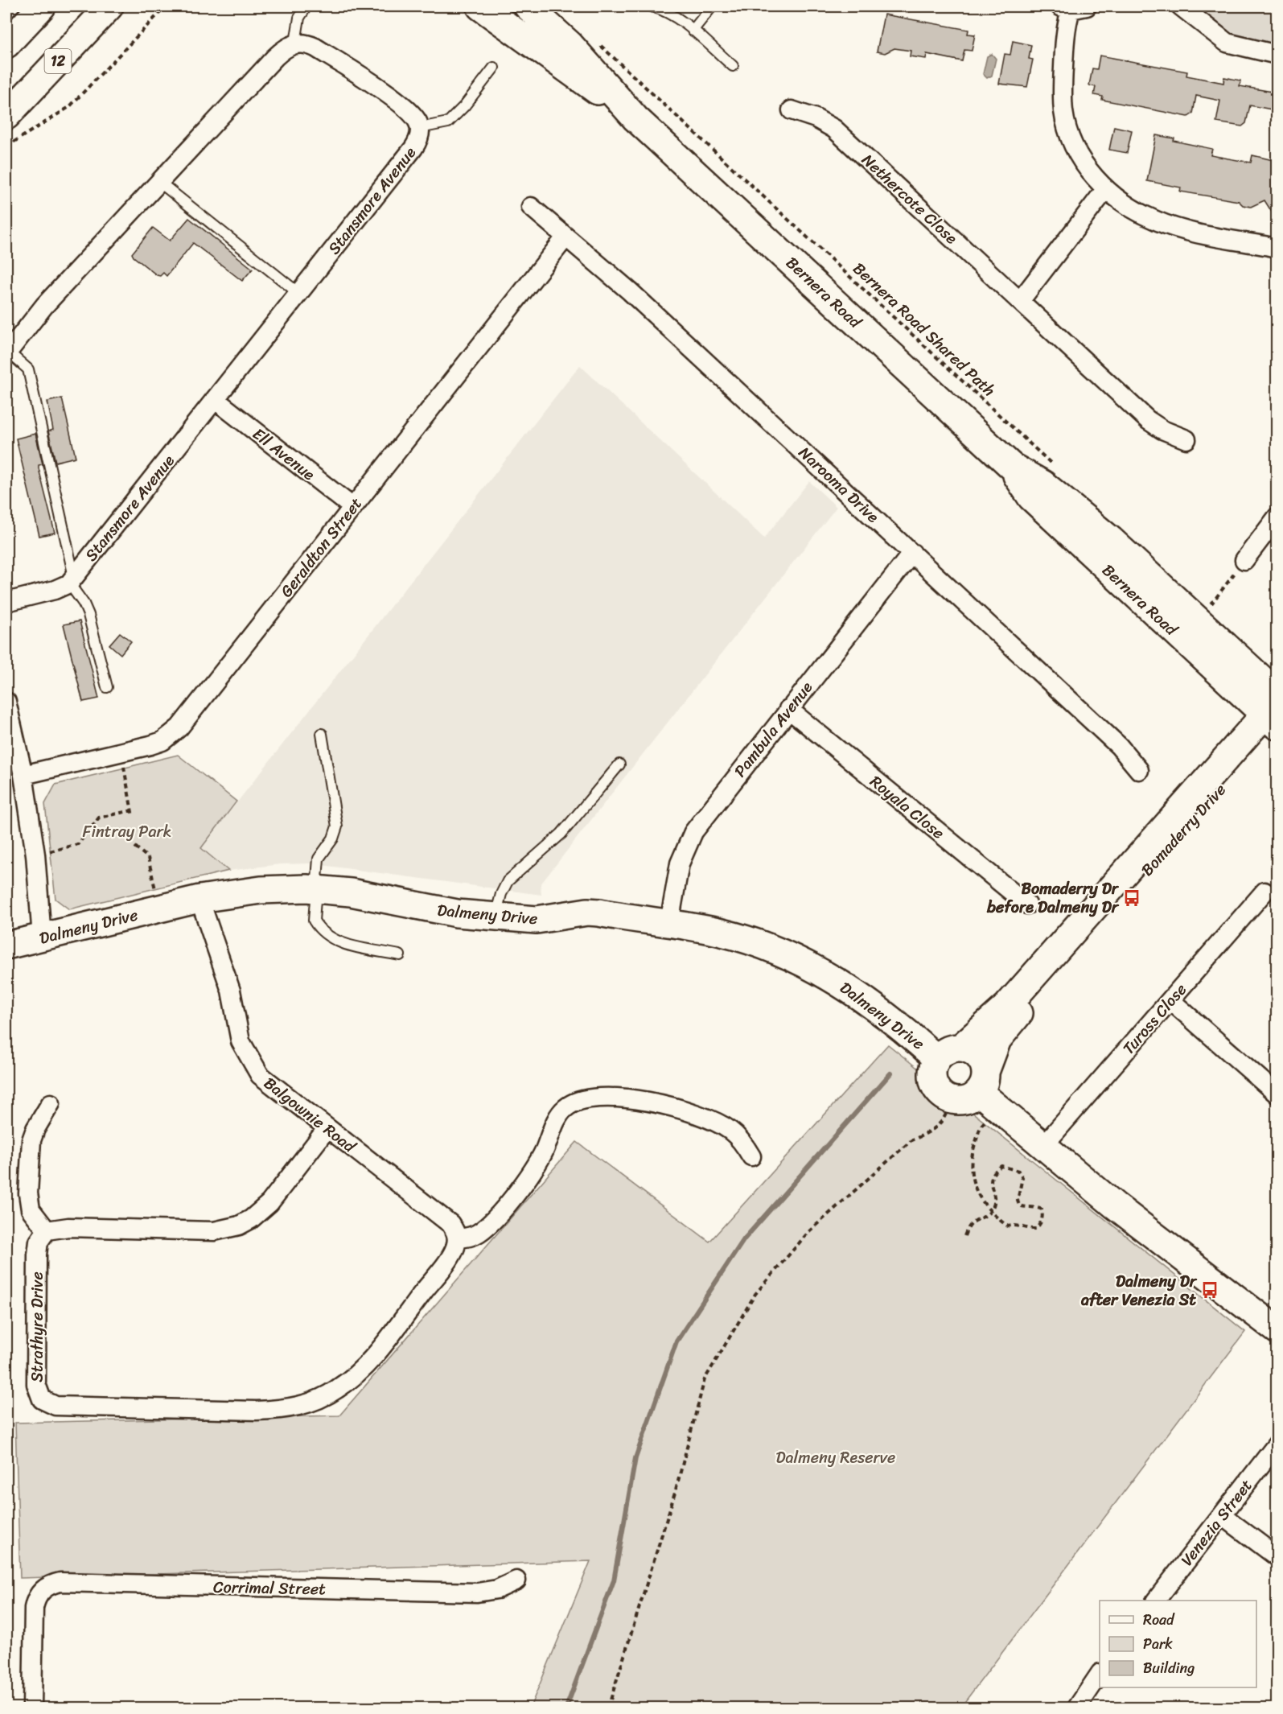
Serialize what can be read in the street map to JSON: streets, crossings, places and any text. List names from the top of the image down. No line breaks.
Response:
{"streets":{"street":["12","Nethercote Close","Stansmore Avenue","Bernera Road","Ell Avenue","Narooma Drive","Geraldton Street","Pambula Avenue","Royala Close","Bomaderry Drive","Dalmeny Drive","Tuross Close","Balgownie Road","Strathyre Drive","Venezia Street","Corrimal Street"],"path":["Bernera Road Shared Path"]},"crossings":[["Stansmore Avenue","Ell Avenue"],["Bernera Road","Bomaderry Drive"],["Ell Avenue","Geraldton Street"],["Narooma Drive","Geraldton Street"],["Narooma Drive","Pambula Avenue"],["Pambula Avenue","Royala Close"],["Pambula Avenue","Dalmeny Drive"],["Bomaderry Drive","Dalmeny Drive"],["Dalmeny Drive","Balgownie Road"],["Balgownie Road","Strathyre Drive"]],"parks":["Fintray Park","Dalmeny Reserve"],"places":{"bus stop":["Bomaderry Dr before Dalmeny Dr","Dalmeny Dr after Venezia St"]},"legend":["Road","Park","Building"]}
